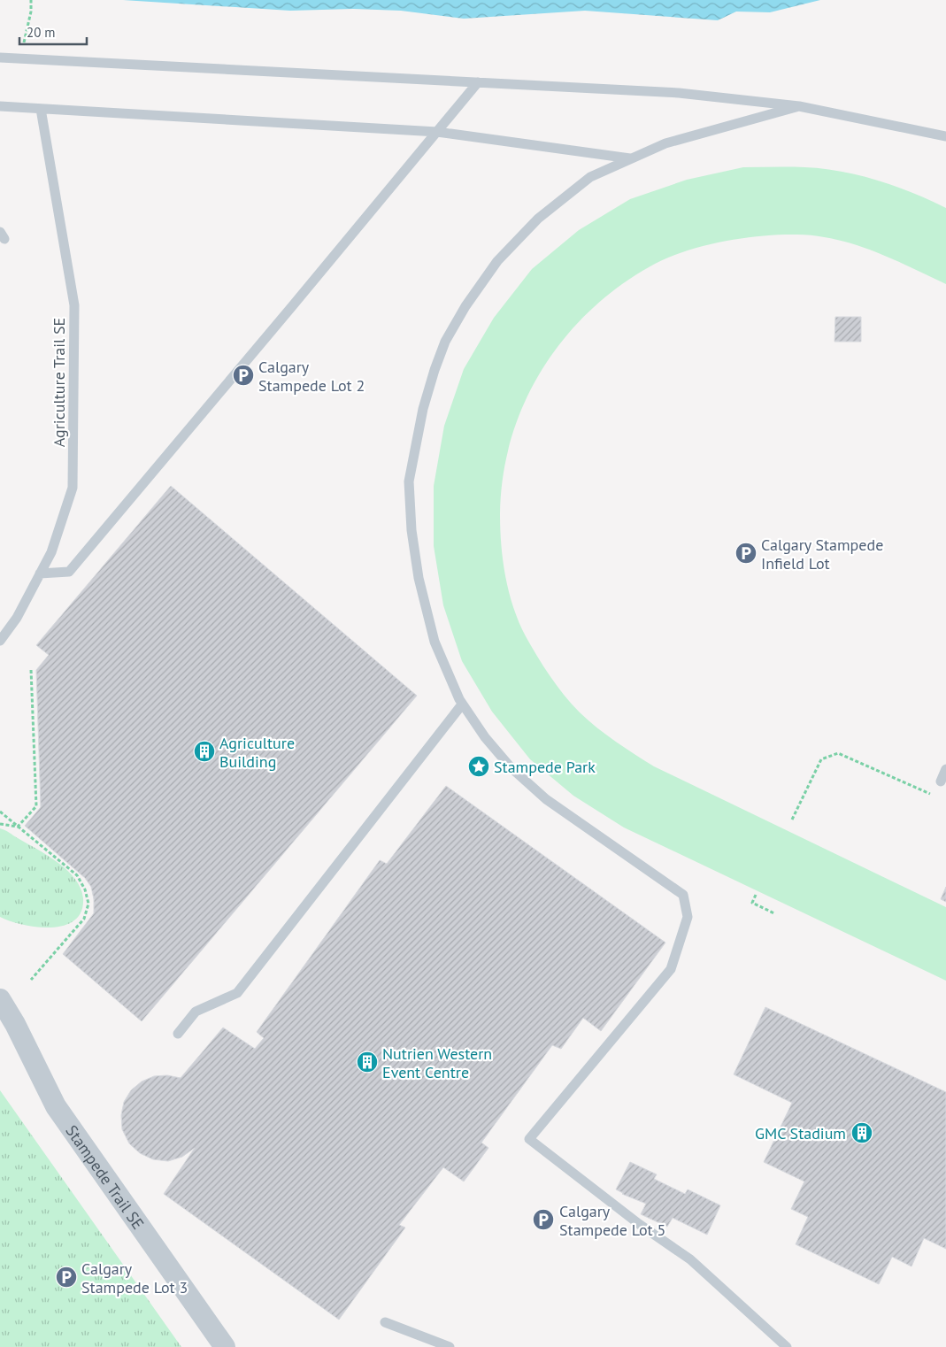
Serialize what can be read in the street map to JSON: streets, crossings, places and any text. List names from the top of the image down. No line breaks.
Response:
{"streets":{"street":["Stampede Trail SE"],"lane":["Agriculture Trail SE"]},"places":{"parking":["Calgary Stampede Lot 2","Calgary Stampede Infield Lot","Calgary Stampede Lot 5","Calgary Stampede Lot 3"],"building":["Agriculture Building","Nutrien Western Event Centre","GMC Stadium"],"place":["Stampede Park"]},"scale_bar":"20 m"}
